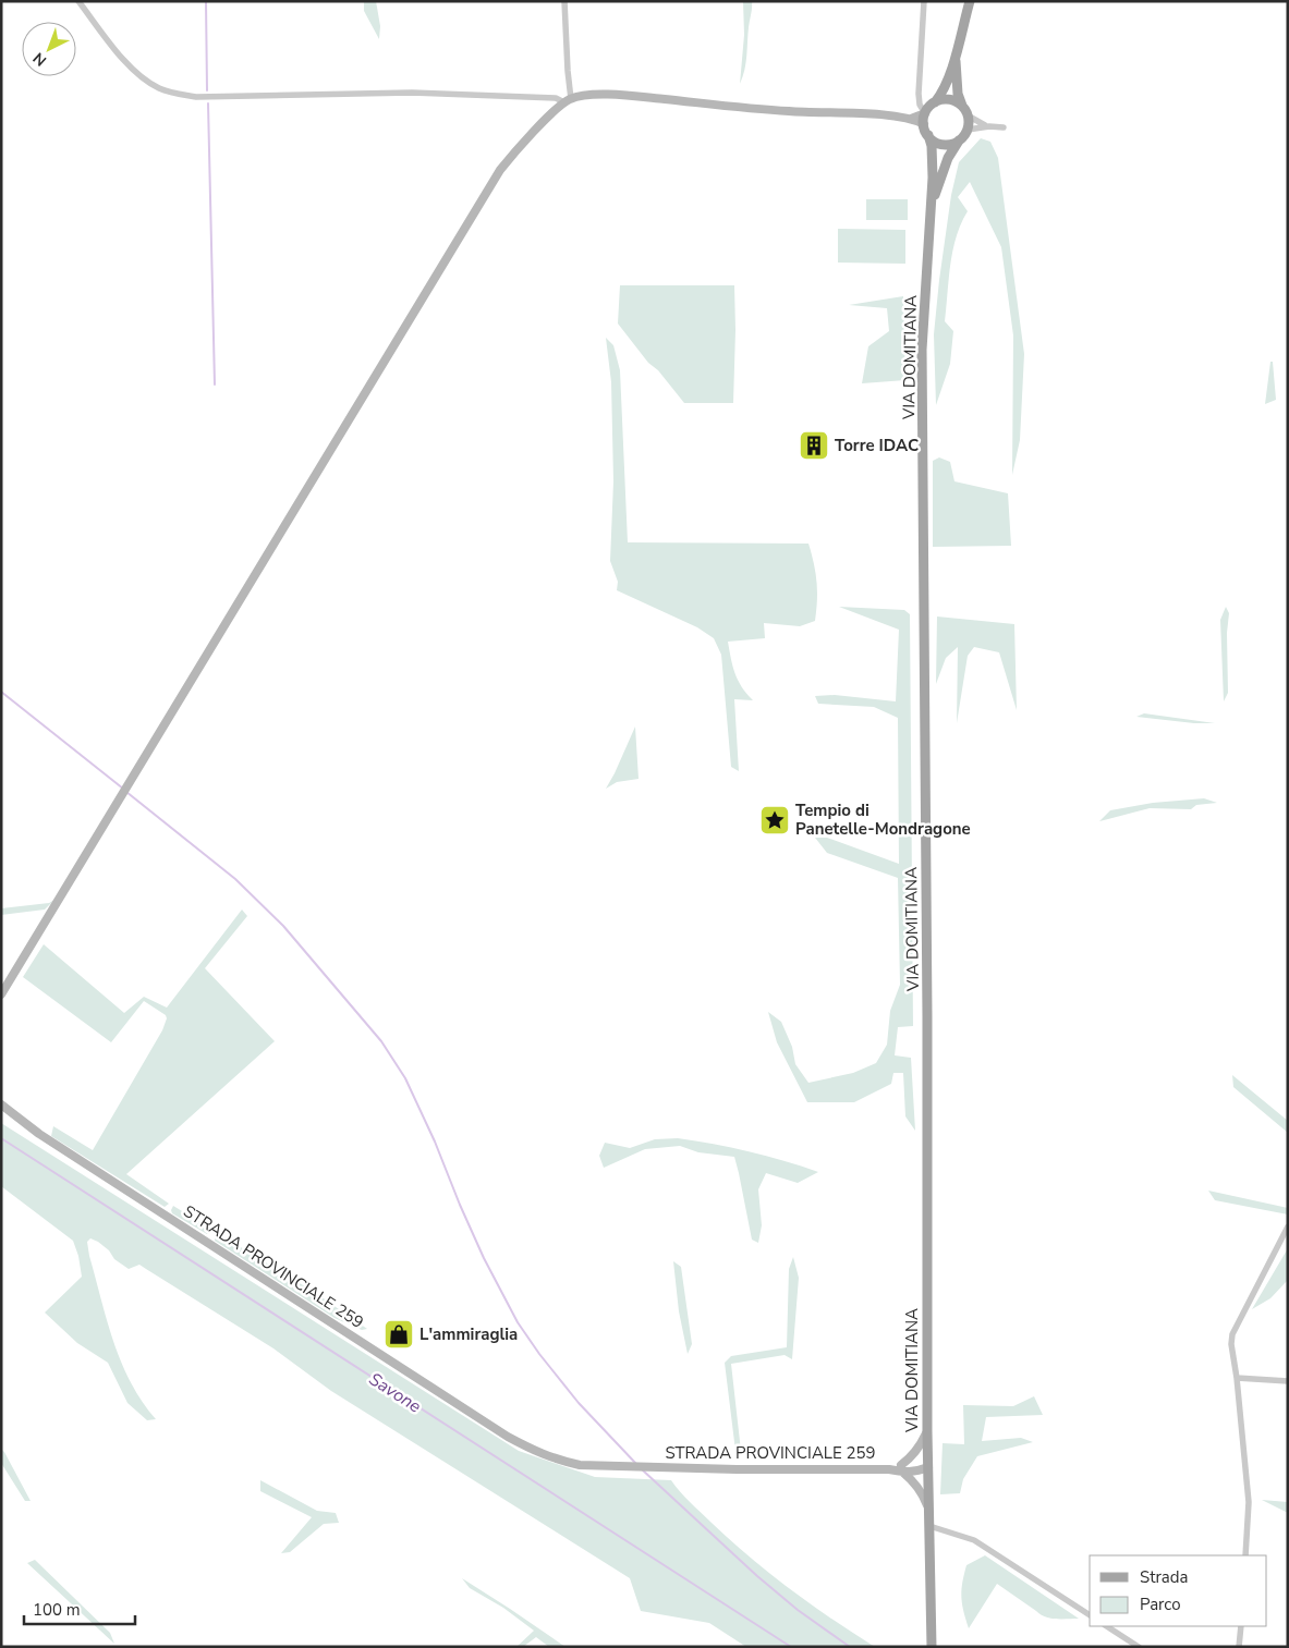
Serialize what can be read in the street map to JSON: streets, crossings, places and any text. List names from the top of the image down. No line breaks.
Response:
{"streets":{"main road":["VIA DOMITIANA"],"street":["STRADA PROVINCIALE 259"]},"crossings":[["VIA DOMITIANA","STRADA PROVINCIALE 259"]],"water":["Savone"],"places":{"building":["Torre IDAC"],"place":["Tempio di Panetelle-Mondragone"],"shop":["L'ammiraglia"]},"legend":["Strada","Parco"],"scale_bar":"100 m","north":"bottom left"}
